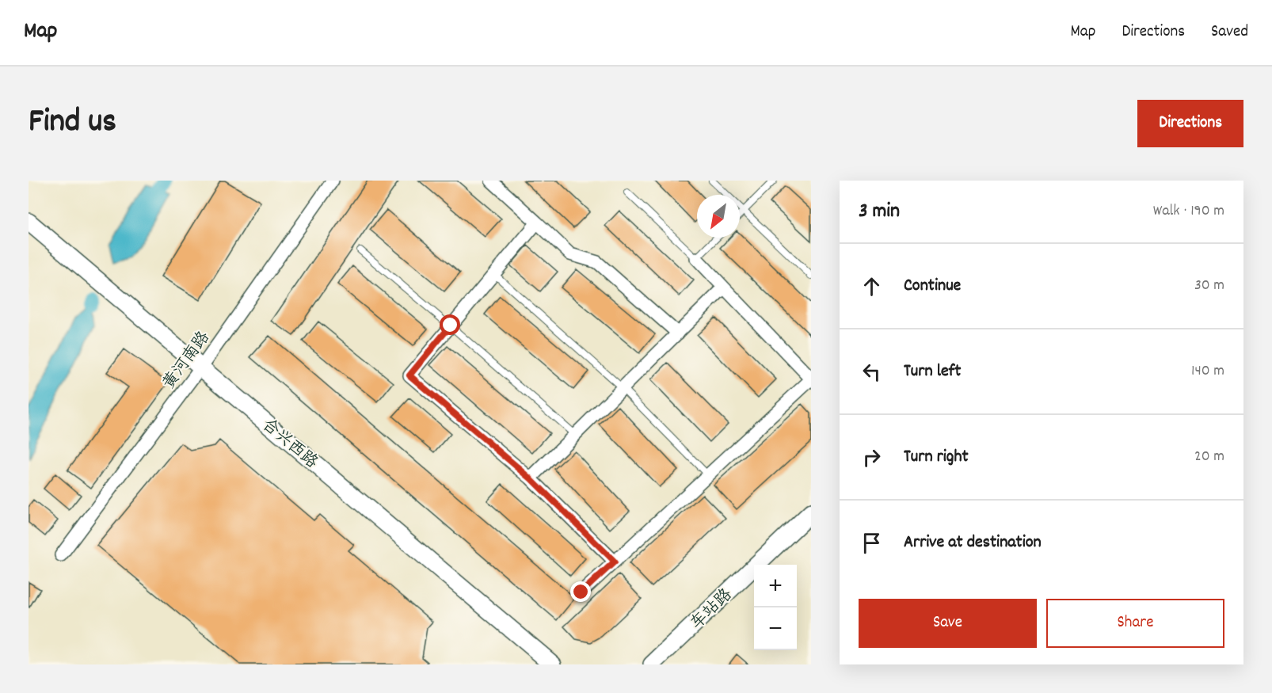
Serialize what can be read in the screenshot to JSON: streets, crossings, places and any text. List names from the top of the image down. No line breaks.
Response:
{"streets":{"street":["黄河南路","合兴西路","车站路"]},"crossings":[["黄河南路","合兴西路"]],"north":"bottom left","page":{"header":"Map","nav":["Map","Directions","Saved"],"title":"Find us","buttons":["Directions",["Save","Share"]],"heading":["3 min","Walk · 190 m"],"list":[["Continue","30 m"],["Turn left","140 m"],["Turn right","20 m"],"Arrive at destination"],"map_buttons":["+","−"]}}
